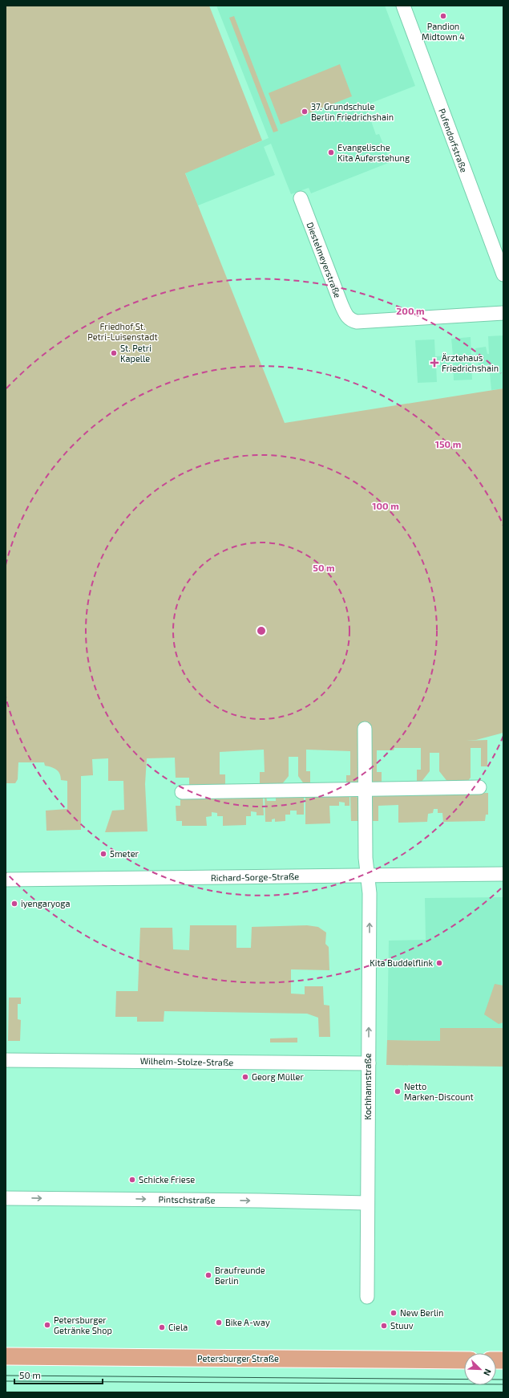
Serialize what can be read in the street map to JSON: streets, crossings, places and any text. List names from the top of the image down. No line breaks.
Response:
{"streets":{"main road":["Petersburger Straße"],"street":["Pufendorfstraße","Diestelmeyerstraße","Richard-Sorge-Straße","Wilhelm-Stolze-Straße","Kochhannstraße","Pintschstraße"]},"crossings":[["Richard-Sorge-Straße","Kochhannstraße"],["Wilhelm-Stolze-Straße","Kochhannstraße"],["Kochhannstraße","Pintschstraße"]],"one_way":["Pintschstraße"],"parks":["Friedhof St. Petri-Luisenstadt"],"places":{"other":["Pandion Midtown 4","37. Grundschule Berlin Friedrichshain","Evangelische Kita Auferstehung","St. Petri Kapelle","5meter","iyengaryoga","Kita Buddelflink","Georg Müller","Netto Marken-Discount","Schicke Friese","Braufreunde Berlin","New Berlin","Bike A-way","Petersburger Getränke Shop","Stuuv","Ciela"],"health":["Ärztehaus Friedrichshain"]},"scale_bar":"50 m","north":"bottom right","rings":["200 m","150 m","100 m","50 m"]}
